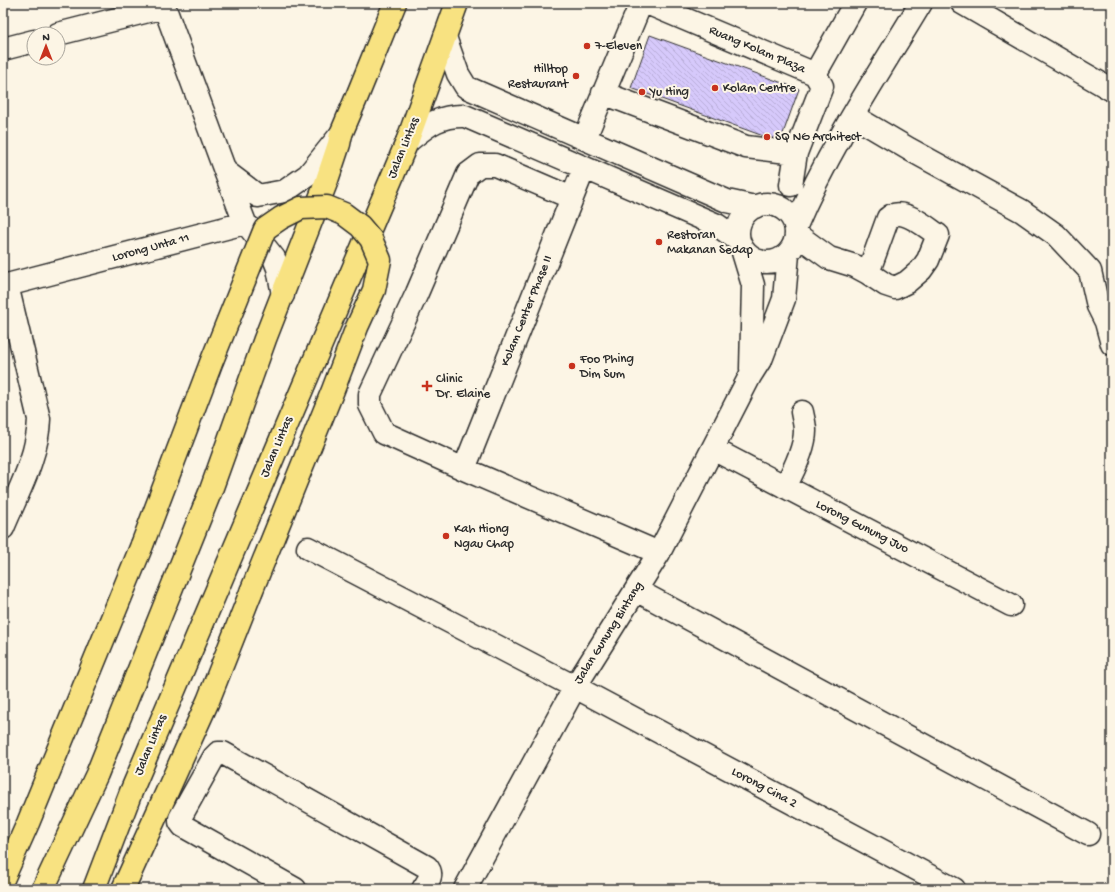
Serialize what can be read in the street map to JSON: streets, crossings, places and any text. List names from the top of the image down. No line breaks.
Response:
{"streets":{"highway":["Jalan Lintas"],"street":["Ruang Kolam Plaza","Lorong Unta 11","Kolam Center Phase II","Lorong Gunung Juo","Jalan Gunung Bintang","Lorong Cina 2"]},"crossings":[["Lorong Gunung Juo","Jalan Gunung Bintang"],["Jalan Gunung Bintang","Lorong Cina 2"]],"places":{"other":["7-Eleven","Hilltop Restaurant","Kolam Centre","Yu Hing","SQ NG Architect","Restoran Makanan Sedap","Foo Phing Dim Sum","Kah Hiong Ngau Chap"],"health":["Clinic Dr. Elaine"]},"north":"top"}
